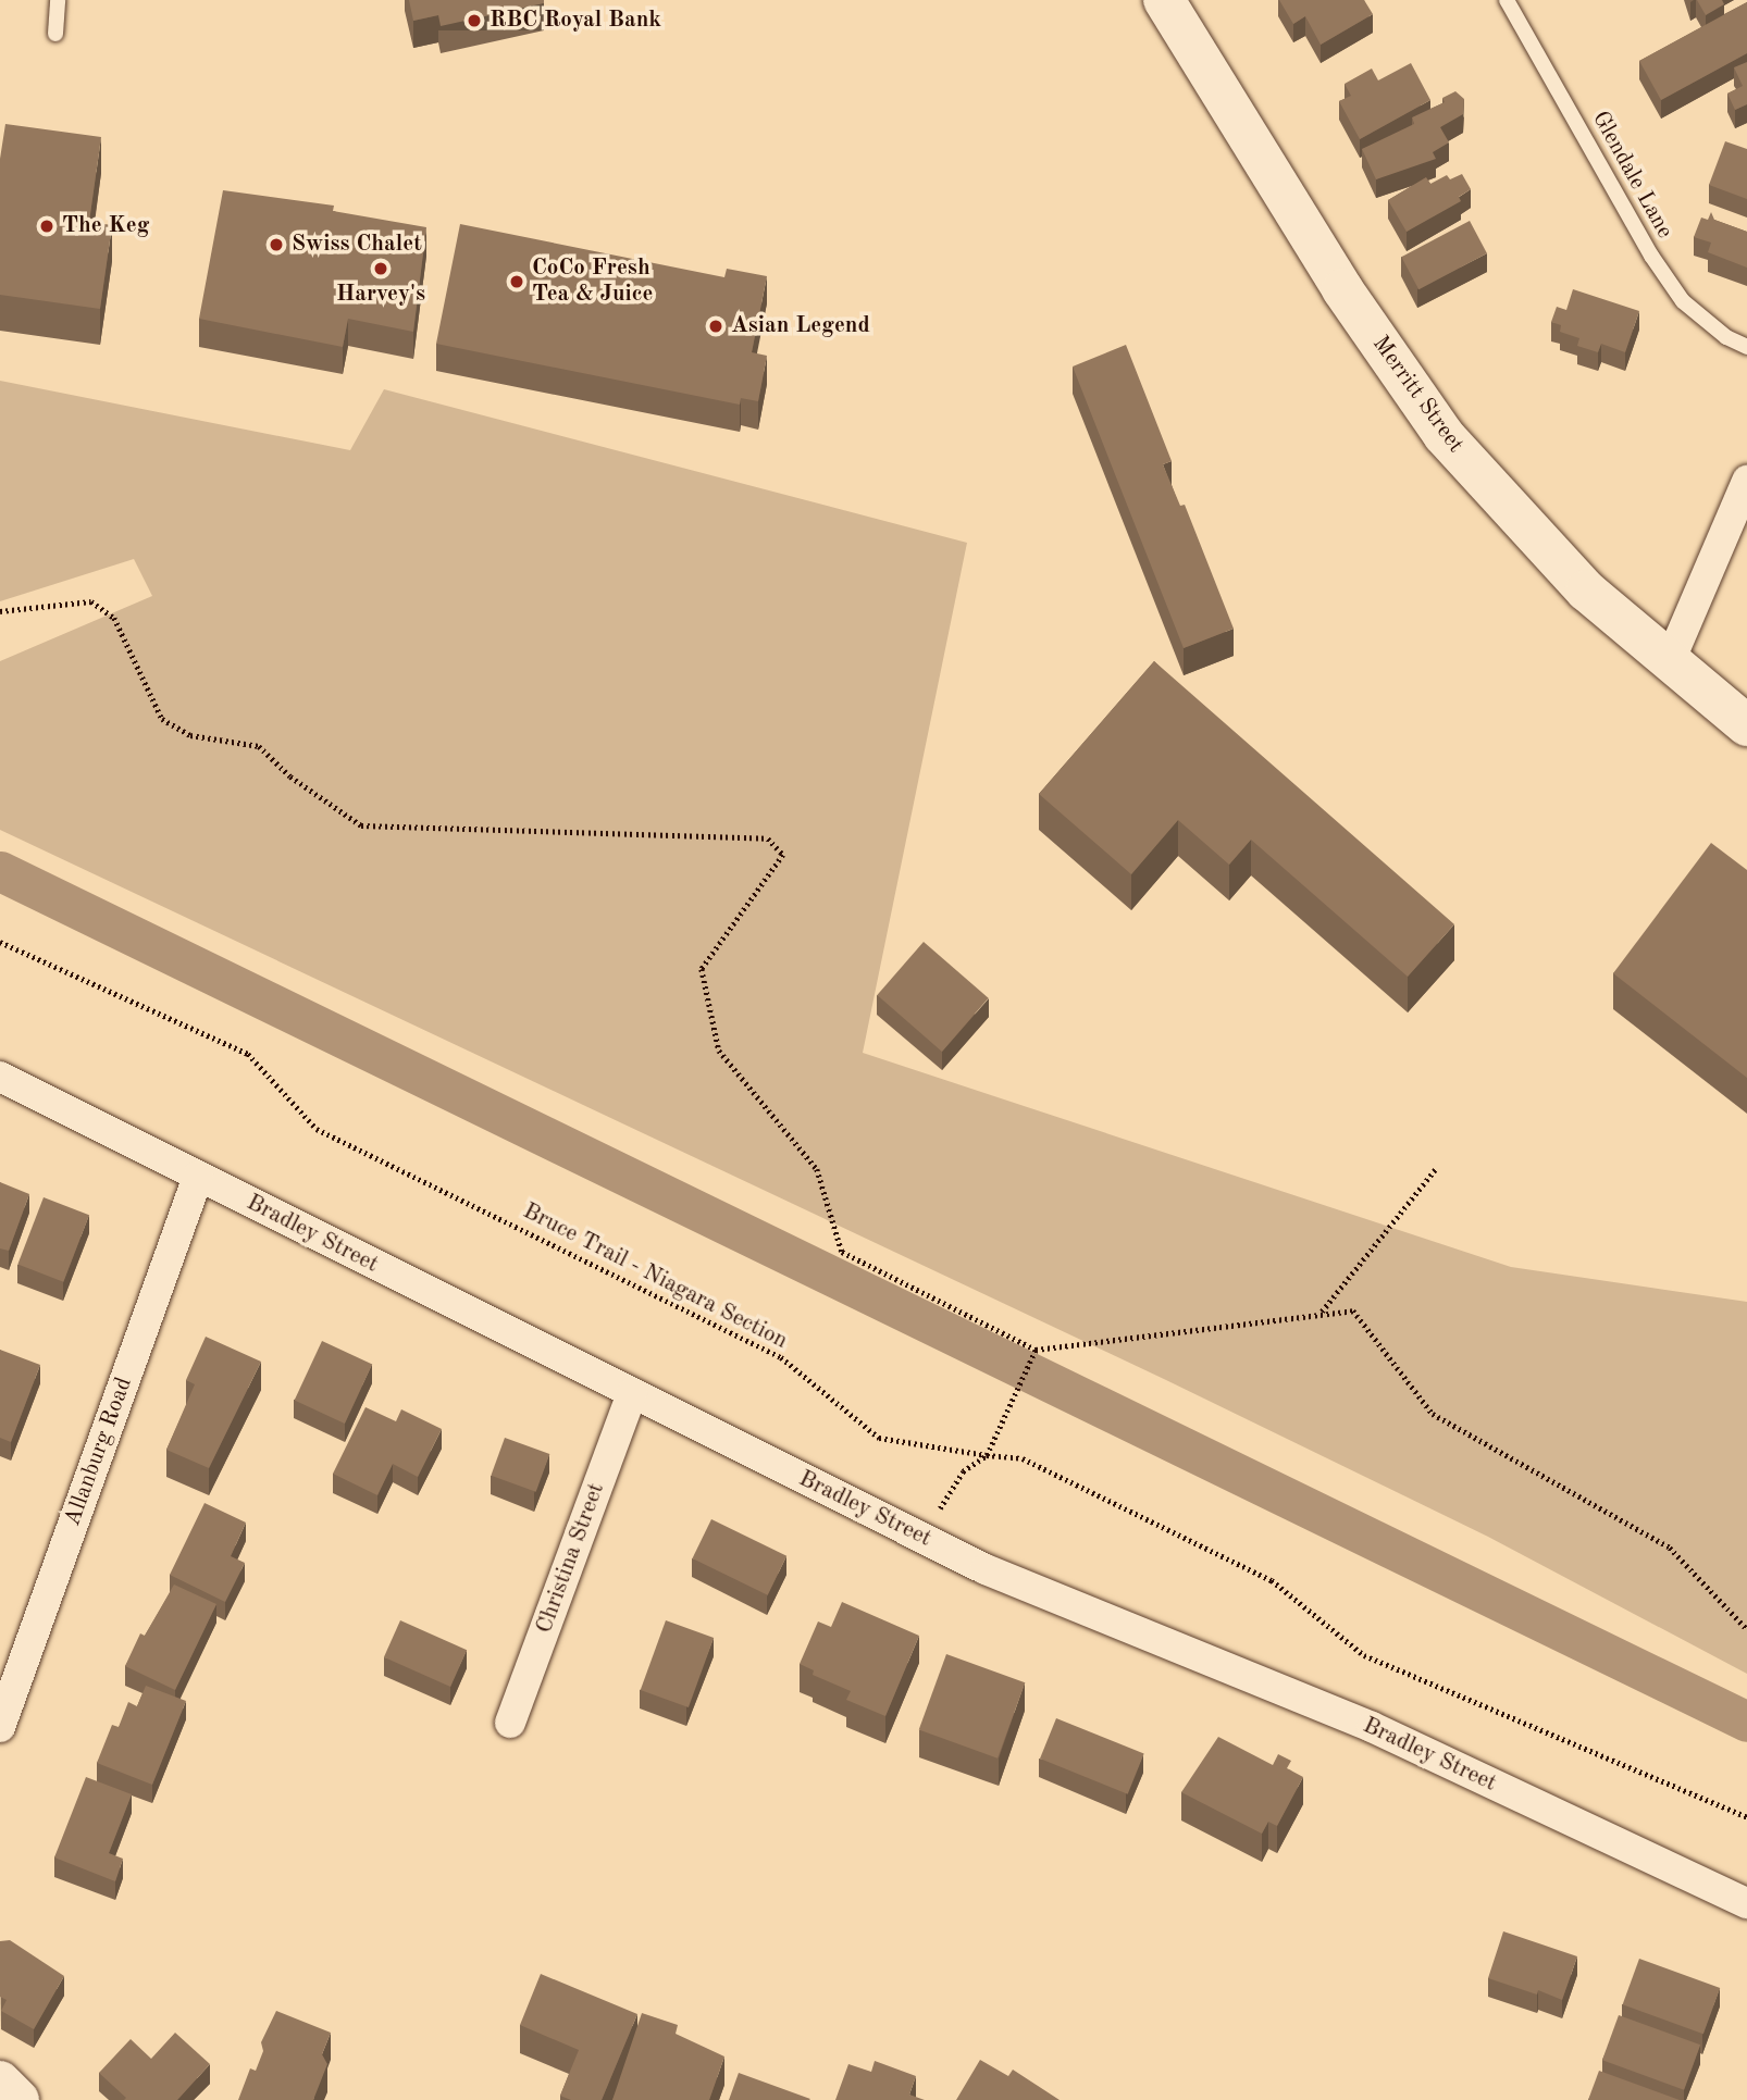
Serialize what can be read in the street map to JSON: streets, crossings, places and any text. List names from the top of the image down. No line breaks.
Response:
{"streets":{"main road":["Merritt Street"],"street":["Bradley Street","Allanburg Road","Christina Street"],"lane":["Glendale Lane"],"path":["Bruce Trail - Niagara Section"]},"crossings":[["Bradley Street","Allanburg Road"],["Bradley Street","Christina Street"]],"places":["RBC Royal Bank","The Keg","Swiss Chalet","Harvey's","CoCo Fresh Tea & Juice","Asian Legend"]}
